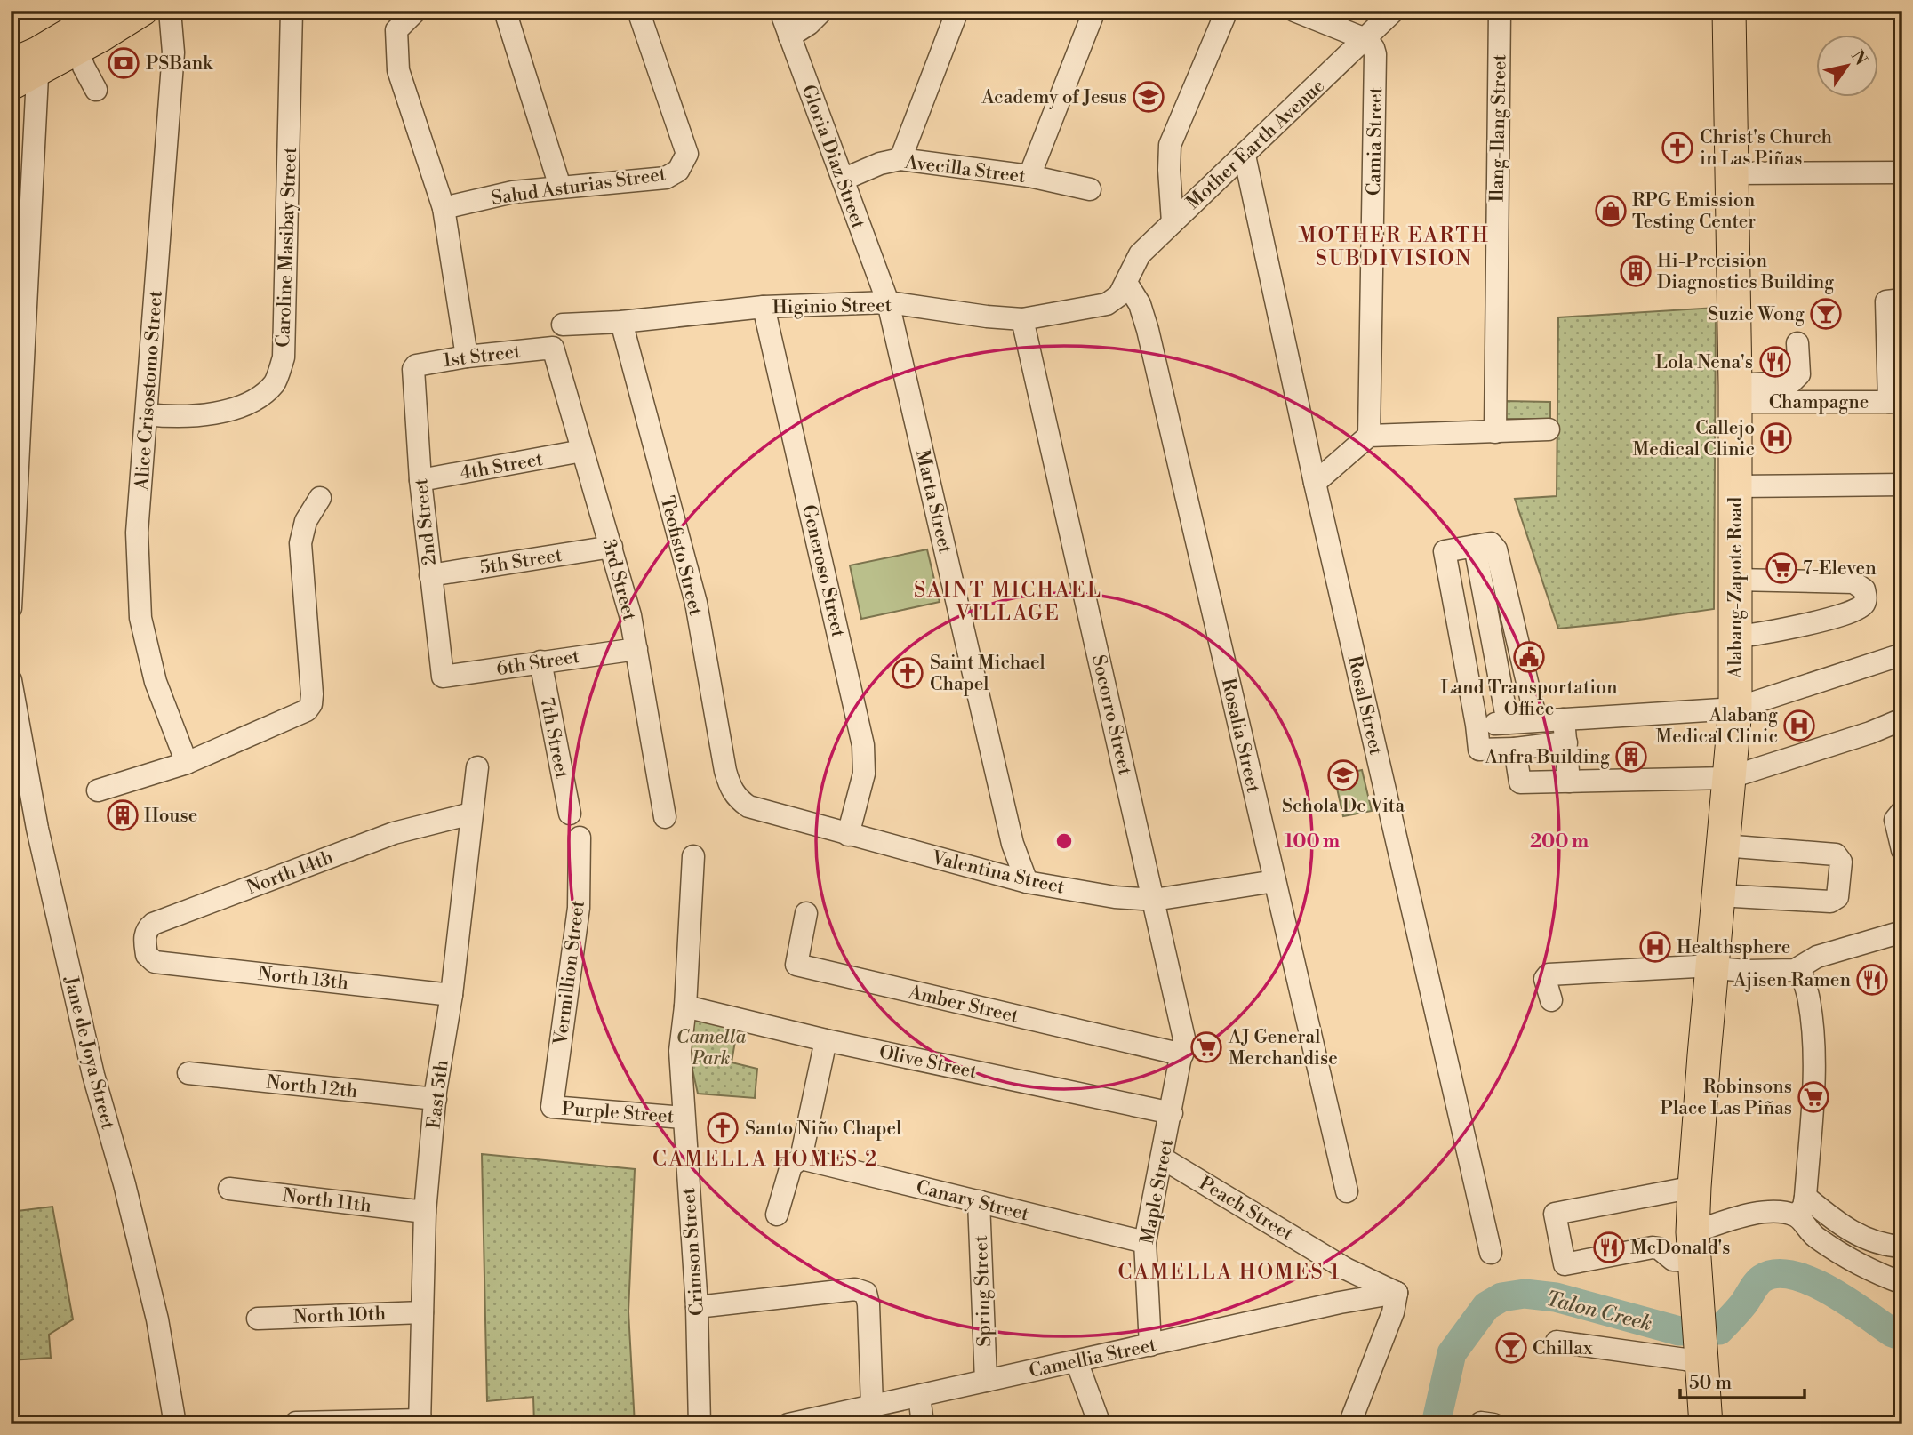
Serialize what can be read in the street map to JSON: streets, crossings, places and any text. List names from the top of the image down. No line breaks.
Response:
{"streets":{"highway":["Alabang-Zapote Road"],"street":["Ilang-Ilang Street","Camia Street","Mother Earth Avenue","Gloria Diaz Street","Avecilla Street","Salud Asturias Street","Caroline Masibay Street","Higinio Street","1st Street","Alice Crisostomo Street","Champagne","4th Street","Marta Street","2nd Street","Teofisto Street","5th Street","Generoso Street","3rd Street","6th Street","Rosal Street","Socorro Street","Rosalia Street","7th Street","North 14th","Valentina Street","Vermillion Street","North 13th","Amber Street","Jane de Joya Street","Olive Street","North 12th","East 5th","Purple Street","Maple Street","North 11th","Canary Street","Peach Street","Crimson Street","Spring Street","North 10th","Camellia Street"]},"crossings":[["Camia Street","Mother Earth Avenue"],["Mother Earth Avenue","Higinio Street"],["Mother Earth Avenue","Rosal Street"],["Mother Earth Avenue","Rosalia Street"],["Gloria Diaz Street","Avecilla Street"],["Gloria Diaz Street","Higinio Street"],["Gloria Diaz Street","Marta Street"],["Caroline Masibay Street","Alice Crisostomo Street"],["Higinio Street","Marta Street"],["Higinio Street","Teofisto Street"],["Higinio Street","Generoso Street"],["Higinio Street","Socorro Street"],["Higinio Street","Rosalia Street"],["1st Street","2nd Street"],["1st Street","3rd Street"],["Champagne","Alabang-Zapote Road"],["4th Street","2nd Street"],["4th Street","3rd Street"],["Marta Street","Valentina Street"],["2nd Street","5th Street"],["2nd Street","6th Street"],["Teofisto Street","Valentina Street"],["5th Street","3rd Street"],["Generoso Street","Valentina Street"],["3rd Street","6th Street"],["6th Street","7th Street"],["Socorro Street","Valentina Street"],["Socorro Street","Amber Street"],["Socorro Street","Maple Street"],["Rosalia Street","Valentina Street"],["North 14th","North 13th"],["North 14th","East 5th"],["Vermillion Street","Purple Street"],["North 13th","East 5th"],["Amber Street","Maple Street"],["Olive Street","Maple Street"],["Olive Street","Crimson Street"],["North 12th","East 5th"],["East 5th","North 11th"],["East 5th","North 10th"],["Purple Street","Crimson Street"],["Maple Street","Canary Street"],["Maple Street","Peach Street"],["Maple Street","Camellia Street"],["Canary Street","Spring Street"],["Peach Street","Camellia Street"],["Spring Street","Camellia Street"]],"districts":["MOTHER EARTH SUBDIVISION","SAINT MICHAEL VILLAGE","CAMELLA HOMES 2","CAMELLA HOMES 1"],"water":["Talon Creek"],"parks":["Camella Park"],"places":{"bank":["PSBank"],"school or university":["Academy of Jesus","Schola De Vita"],"church":["Christ's Church in Las Piñas","Saint Michael Chapel","Santo Niño Chapel"],"shop":["RPG Emission Testing Center"],"building":["Hi-Precision Diagnostics Building","Anfra Building","House"],"bar":["Suzie Wong","Chillax"],"restaurant":["Lola Nena's","Ajisen Ramen","McDonald's"],"hospital":["Callejo Medical Clinic","Alabang Medical Clinic","Healthsphere"],"supermarket":["7-Eleven","AJ General Merchandise","Robinsons Place Las Piñas"],"public building":["Land Transportation Office"]},"scale_bar":"50 m","north":"top right","rings":["100 m","200 m"]}
